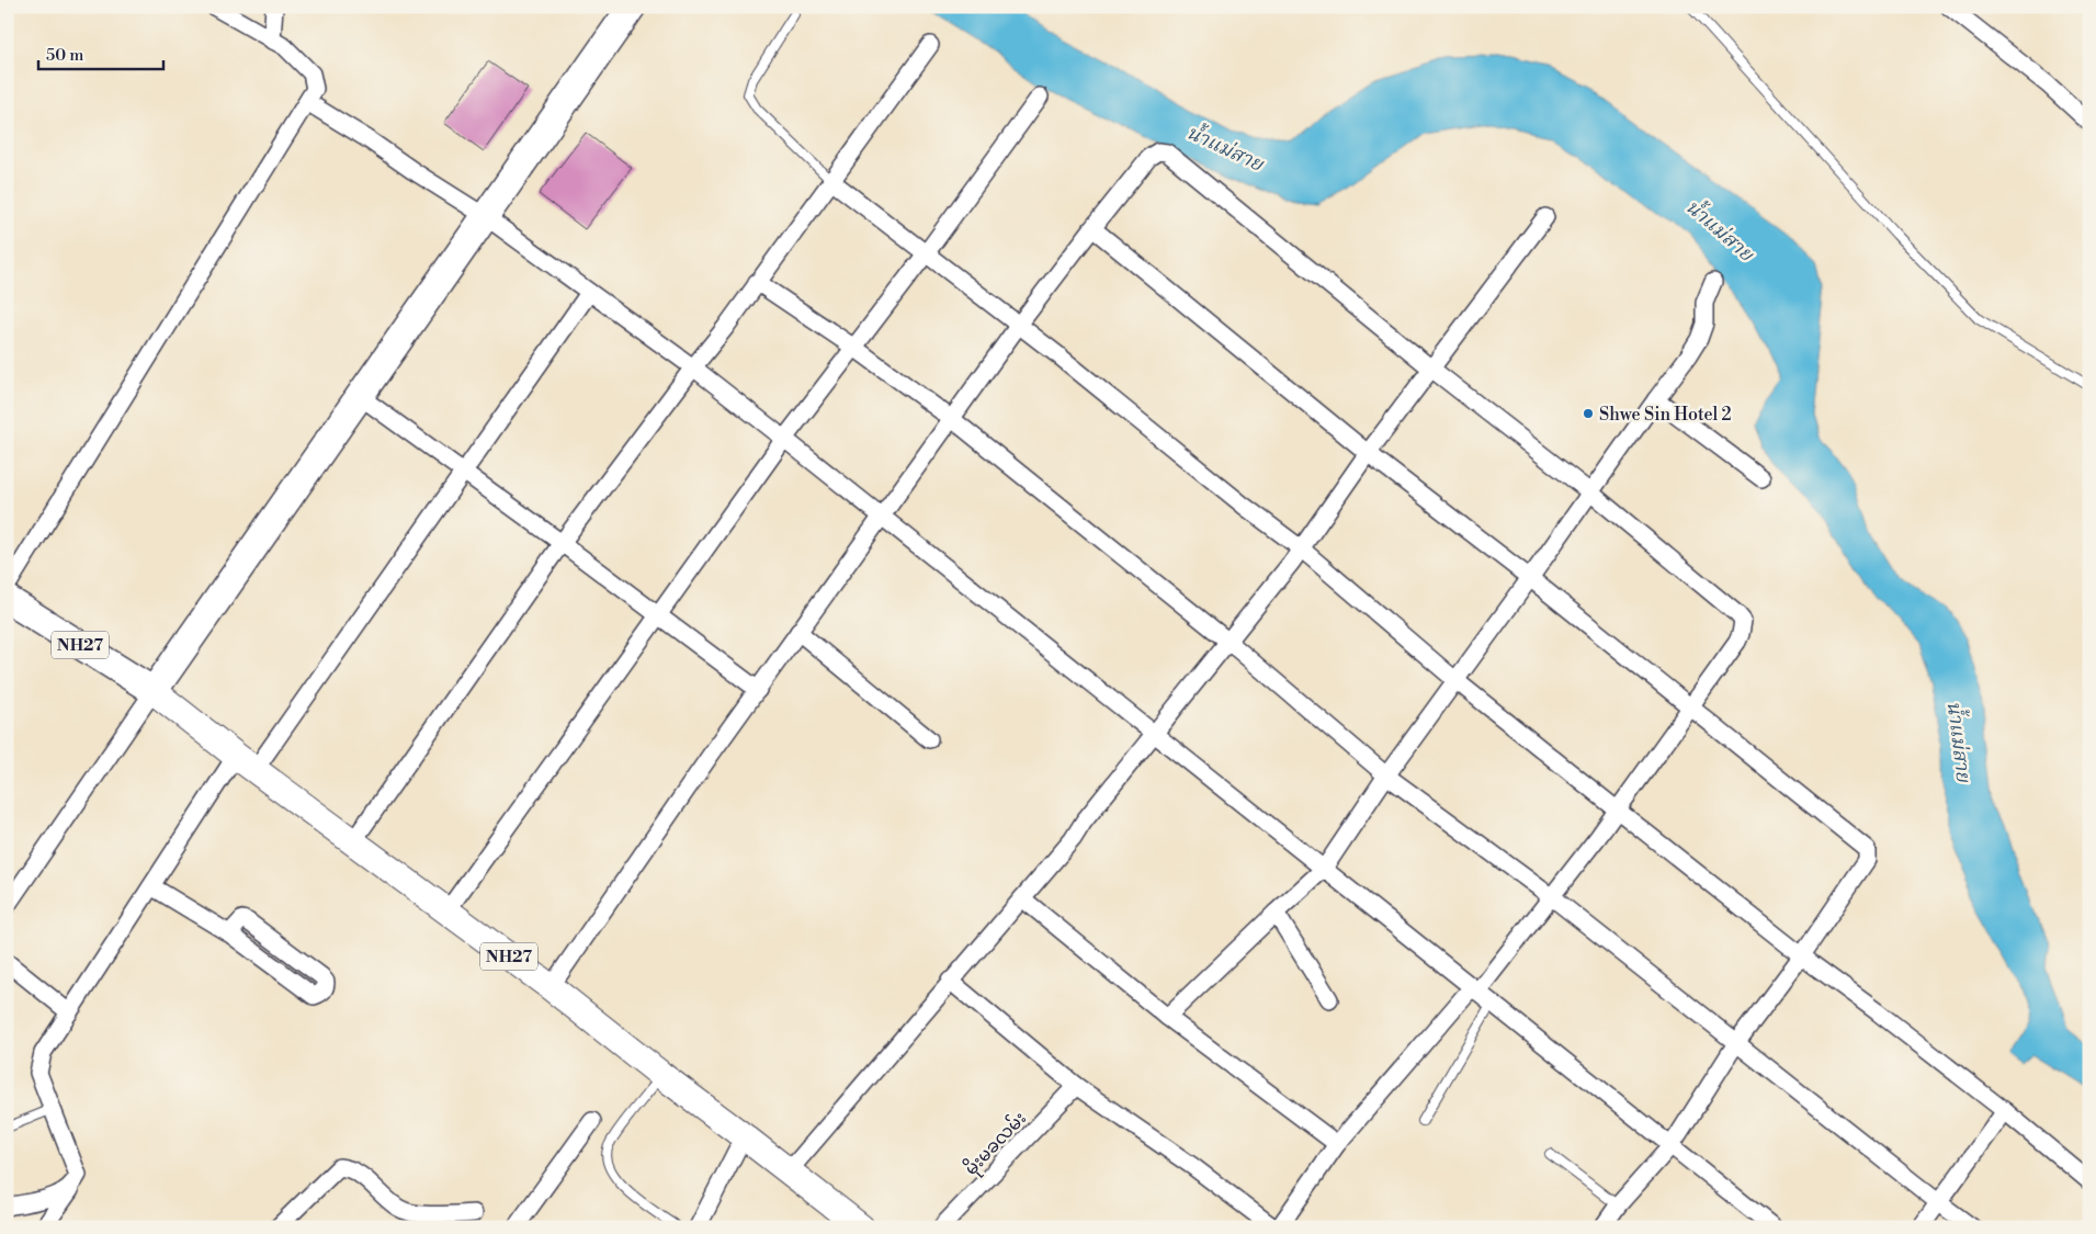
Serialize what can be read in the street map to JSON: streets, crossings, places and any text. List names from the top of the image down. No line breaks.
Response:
{"streets":{"highway":["NH27"],"street":["မိုးမခလမ်း"]},"water":["น้ำแม่สาย"],"places":["Shwe Sin Hotel 2"],"scale_bar":"50 m"}
